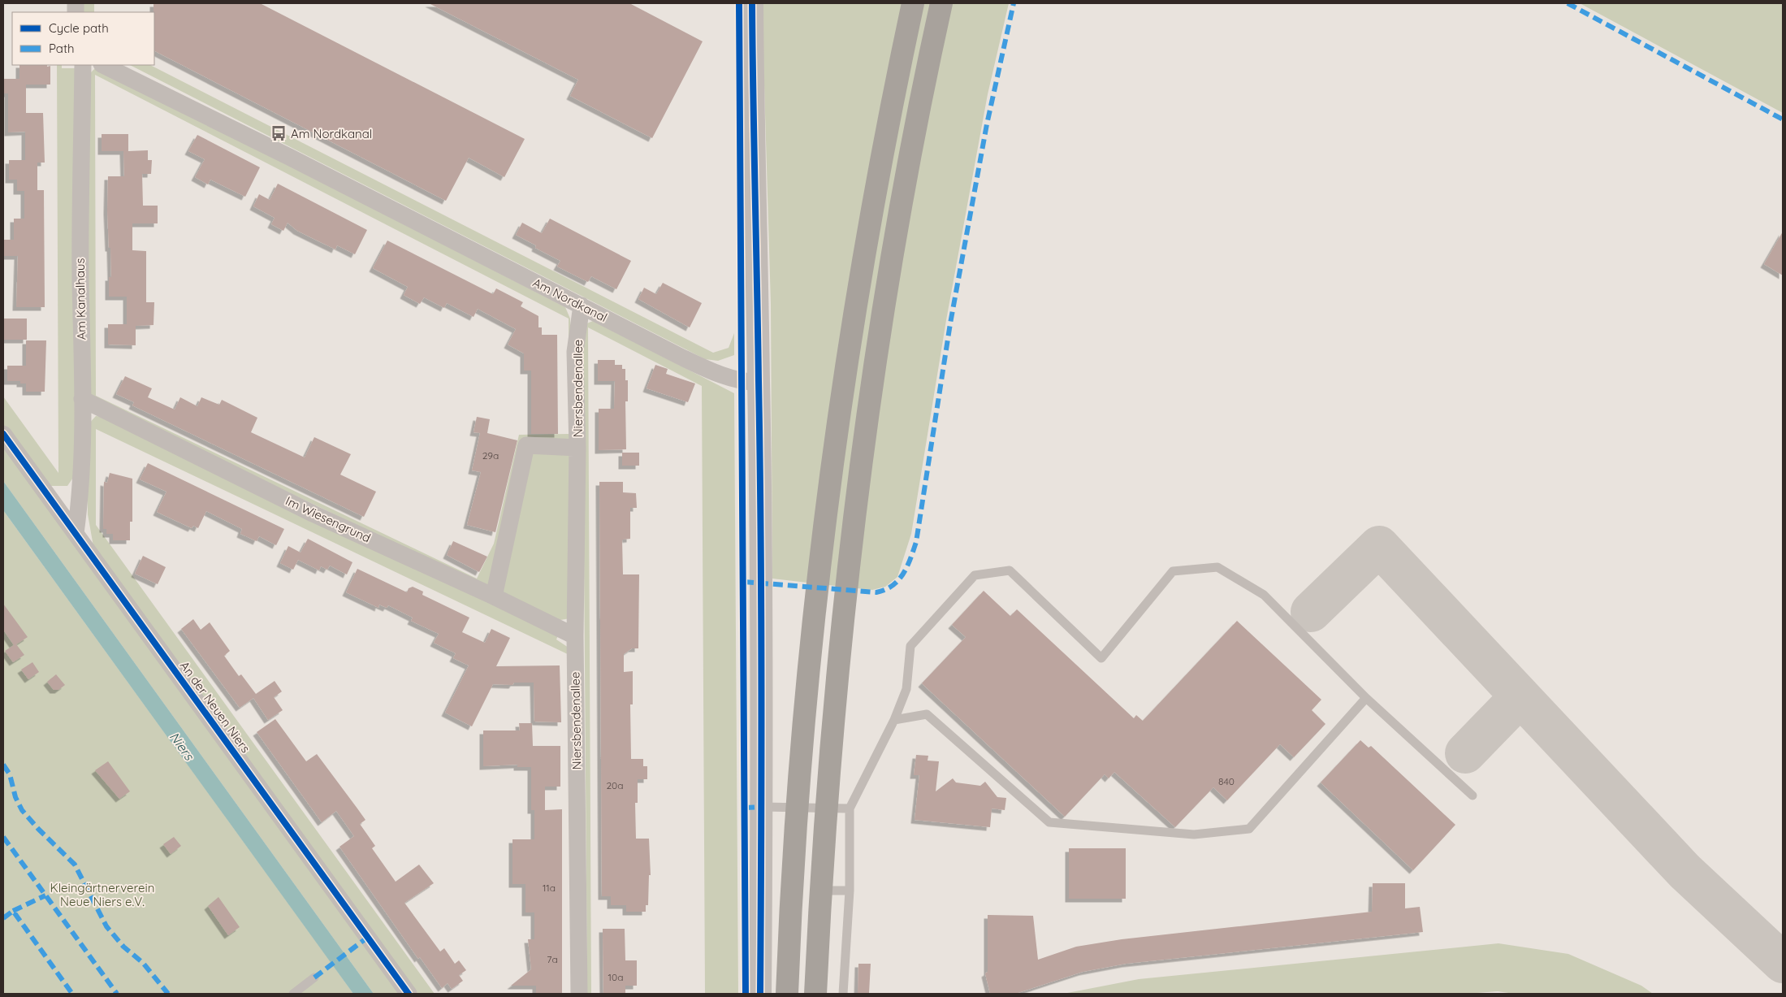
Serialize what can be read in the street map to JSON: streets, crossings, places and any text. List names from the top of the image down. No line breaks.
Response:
{"streets":{"street":["Am Kanalhaus","Am Nordkanal","Niersbendenallee","Im Wiesengrund","An der Neuen Niers"]},"crossings":[["Am Kanalhaus","Im Wiesengrund"],["Am Kanalhaus","An der Neuen Niers"],["Am Nordkanal","Niersbendenallee"],["Niersbendenallee","Im Wiesengrund"]],"water":["Niers"],"parks":["Kleingärtnerverein Neue Niers e.V."],"places":{"bus stop":["Am Nordkanal"]},"house_numbers":["29a","840","20a","11a","7a","10a"],"legend":["Cycle path","Path"]}
